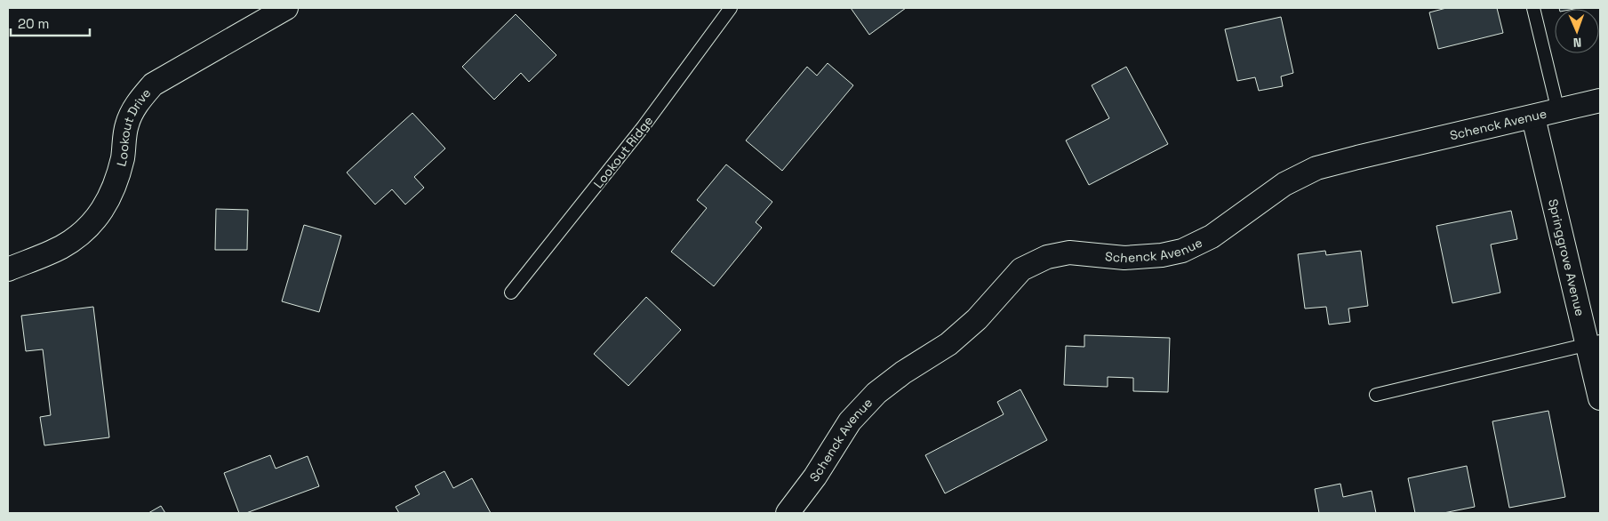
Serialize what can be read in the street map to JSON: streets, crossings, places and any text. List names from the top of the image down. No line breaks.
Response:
{"streets":{"street":["Schenck Avenue","Lookout Drive","Springgrove Avenue"],"lane":["Lookout Ridge"]},"crossings":[["Schenck Avenue","Springgrove Avenue"]],"scale_bar":"20 m","north":"bottom"}
